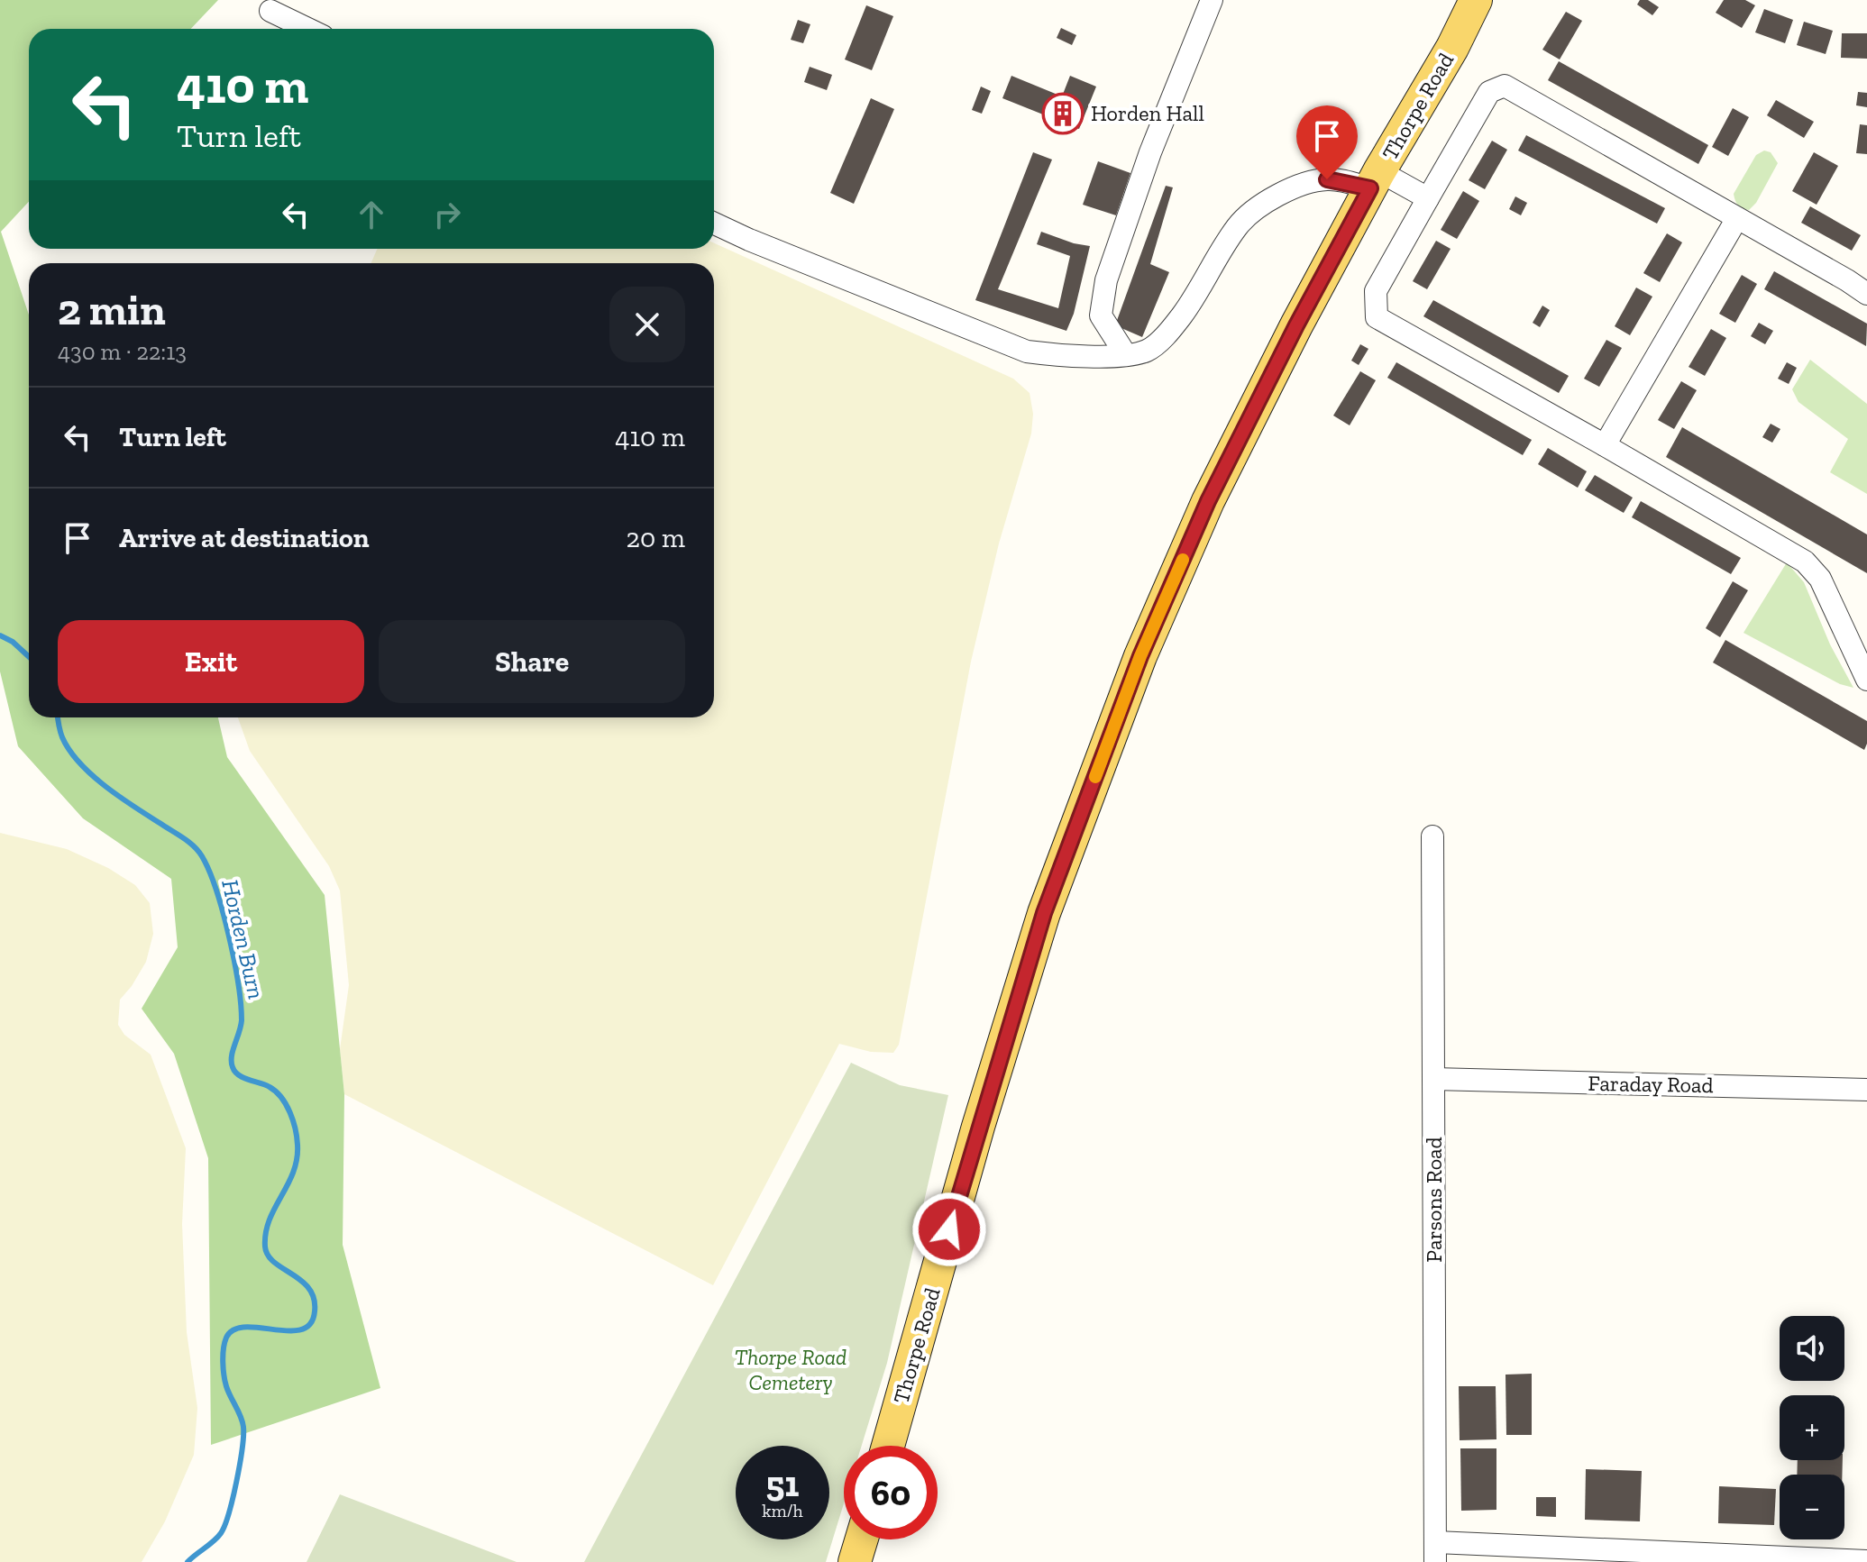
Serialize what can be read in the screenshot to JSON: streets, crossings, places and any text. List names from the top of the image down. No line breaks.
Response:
{"streets":{"main road":["Thorpe Road"],"street":["Faraday Road","Parsons Road"]},"crossings":[["Faraday Road","Parsons Road"]],"water":["Horden Burn"],"parks":["Thorpe Road Cemetery"],"places":{"building":["Horden Hall"]},"page":{"turn":["410 m","Turn left"],"heading":["2 min","430 m · 22:13"],"list":[{"name":"Turn left","value":"410 m"},{"name":"Arrive at destination","value":"20 m"}],"buttons":["Exit","Share"],"map_buttons":["+","−"],"speed":"51 km/h","limit":"60"}}
